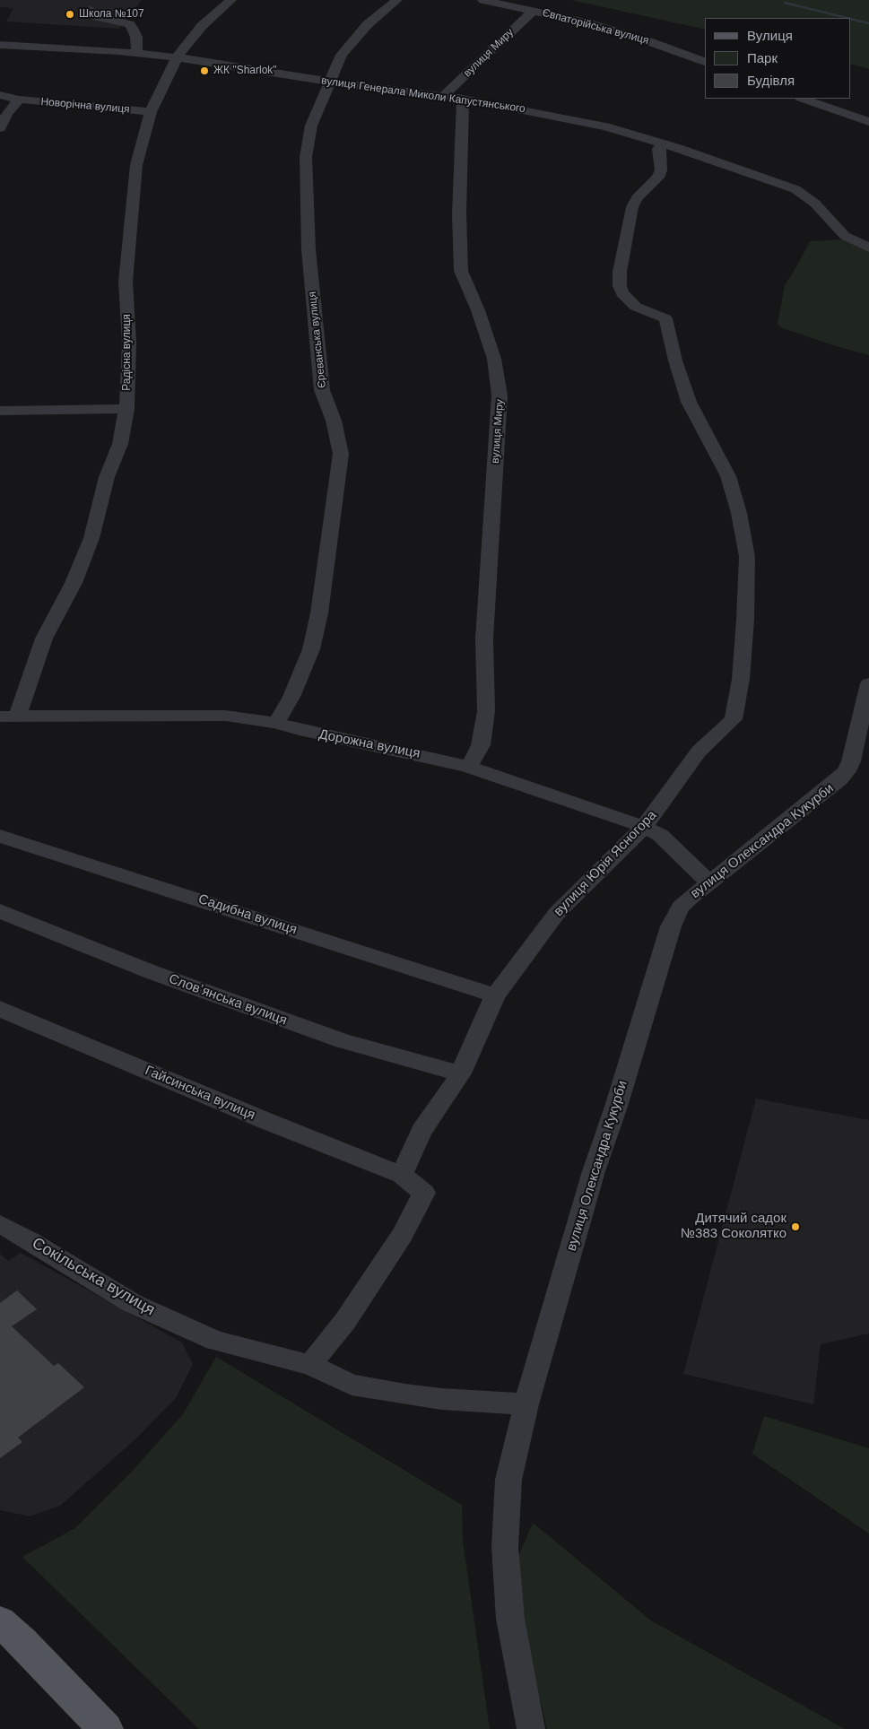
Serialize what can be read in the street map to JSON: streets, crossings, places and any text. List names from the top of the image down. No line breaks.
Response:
{"streets":{"street":["Євпаторійська вулиця","вулиця Миру","вулиця Генерала Миколи Капустянського","Новорічна вулиця","Єреванська вулиця","Радісна вулиця","Дорожна вулиця","вулиця Олександра Кукурби","вулиця Юрія Ясногора","Садибна вулиця","Словʼянська вулиця","Гайсинська вулиця","Сокільська вулиця"]},"crossings":[["Євпаторійська вулиця","вулиця Миру"],["вулиця Миру","вулиця Генерала Миколи Капустянського"],["вулиця Миру","Дорожна вулиця"],["вулиця Генерала Миколи Капустянського","Єреванська вулиця"],["вулиця Генерала Миколи Капустянського","Радісна вулиця"],["вулиця Генерала Миколи Капустянського","вулиця Юрія Ясногора"],["Новорічна вулиця","Радісна вулиця"],["Єреванська вулиця","Дорожна вулиця"],["Радісна вулиця","Дорожна вулиця"],["Дорожна вулиця","вулиця Олександра Кукурби"],["Дорожна вулиця","вулиця Юрія Ясногора"],["вулиця Олександра Кукурби","Сокільська вулиця"],["вулиця Юрія Ясногора","Садибна вулиця"],["вулиця Юрія Ясногора","Словʼянська вулиця"],["вулиця Юрія Ясногора","Гайсинська вулиця"]],"places":["Школа №107","ЖК \"Sharlok\"","Дитячий садок №383 Соколятко"],"legend":["Вулиця","Парк","Будівля"]}
